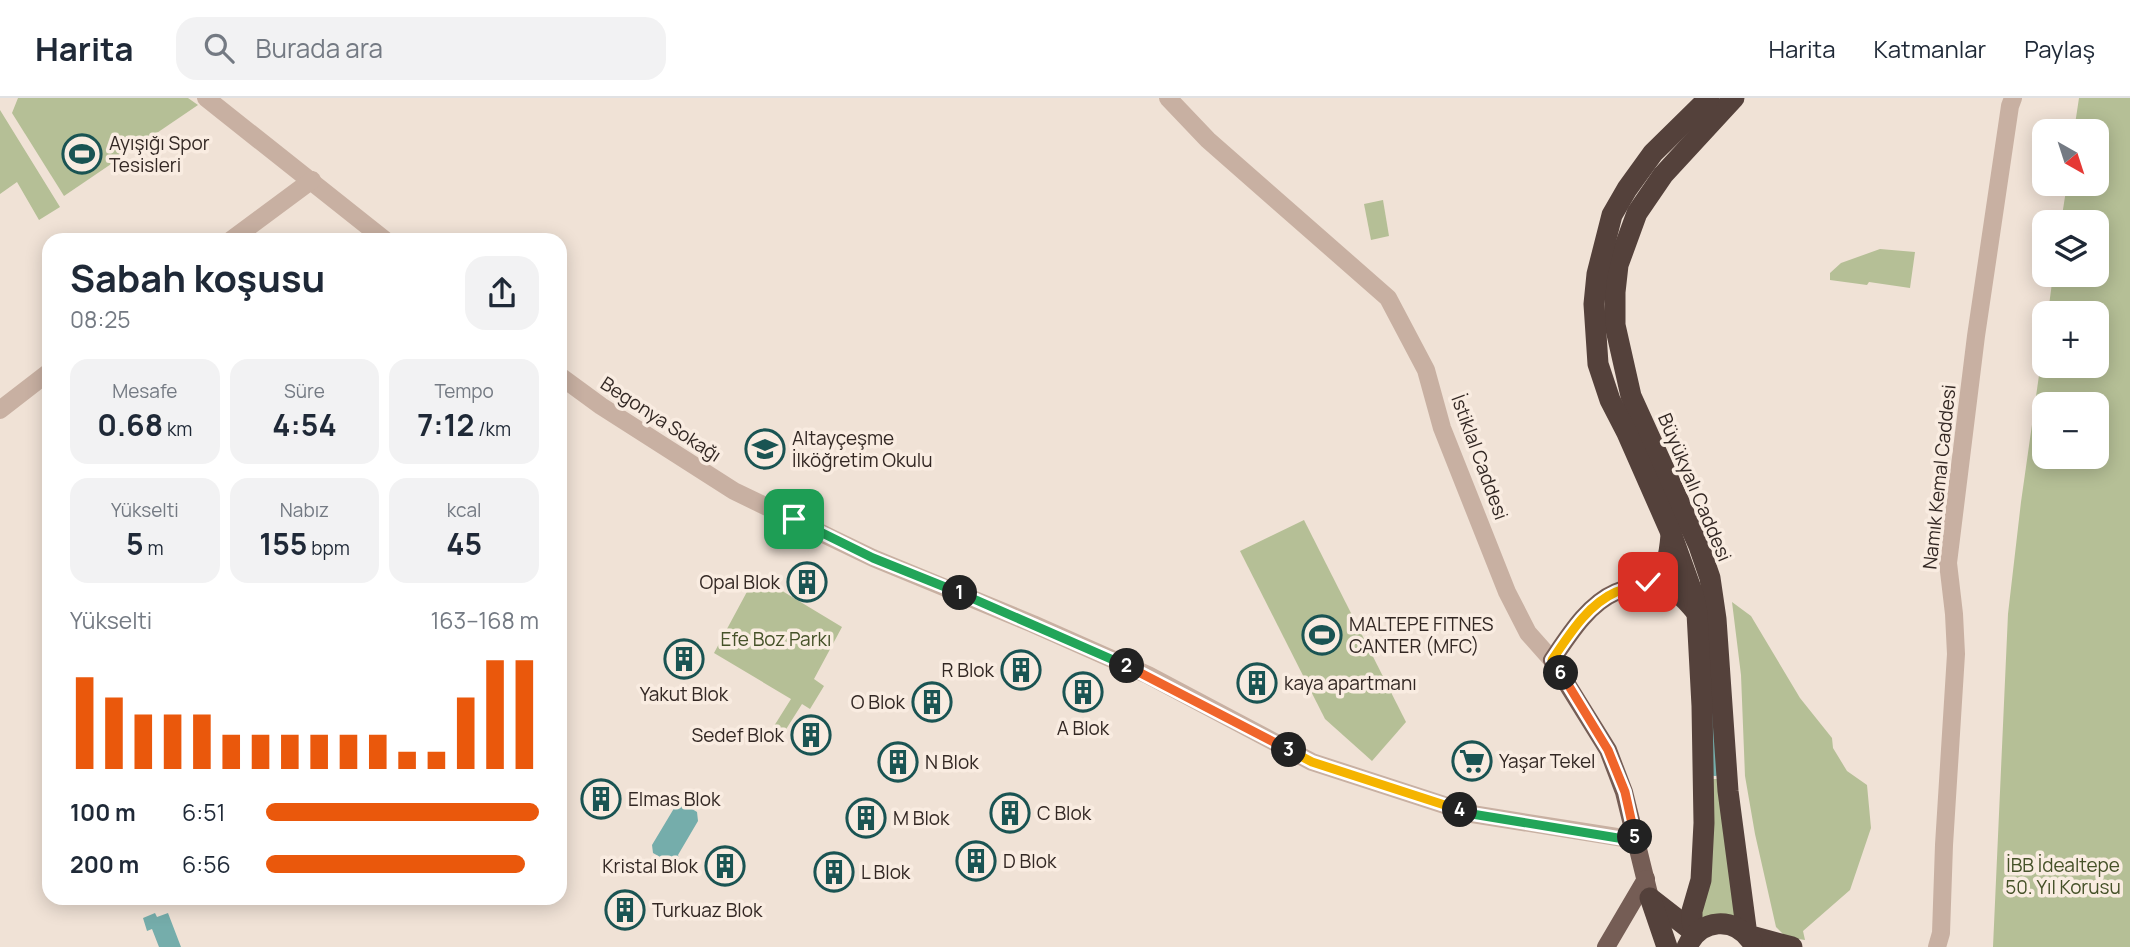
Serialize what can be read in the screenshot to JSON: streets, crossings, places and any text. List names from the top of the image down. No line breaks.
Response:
{"streets":{"highway":["İstiklal Caddesi","Büyükyalı Caddesi"],"street":["Begonya Sokağı","Namık Kemal Caddesi"]},"crossings":[["Begonya Sokağı","İstiklal Caddesi"]],"parks":["Efe Boz Parkı","İBB İdealtepe 50. Yıl Korusu"],"places":{"sports":["Ayışığı Spor Tesisleri","MALTEPE FITNES CANTER (MFC)"],"school or university":["Altayçeşme İlköğretim Okulu"],"building":["Opal Blok","Yakut Blok","R Blok","kaya apartmanı","A Blok","O Blok","Sedef Blok","N Blok","Elmas Blok","C Blok","M Blok","D Blok","Kristal Blok","L Blok","Turkuaz Blok"],"supermarket":["Yaşar Tekel"]},"north":"bottom right","page":{"header":"Harita","search":"Burada ara","nav":["Harita","Katmanlar","Paylaş"],"map_buttons":["+","−"],"heading":["Sabah koşusu","08:25"],"stats":[["Mesafe","0.68 km"],["Süre","4:54"],["Tempo","7:12 /km"],["Yükselti","5 m"],["Nabız","155 bpm"],["kcal","45"]],"pins":["1","2","6","3","4","5"],"chart":["Yükselti","163–168 m"],"list":[{"name":"100 m","note":"6:51"},{"name":"200 m","note":"6:56"}]}}
